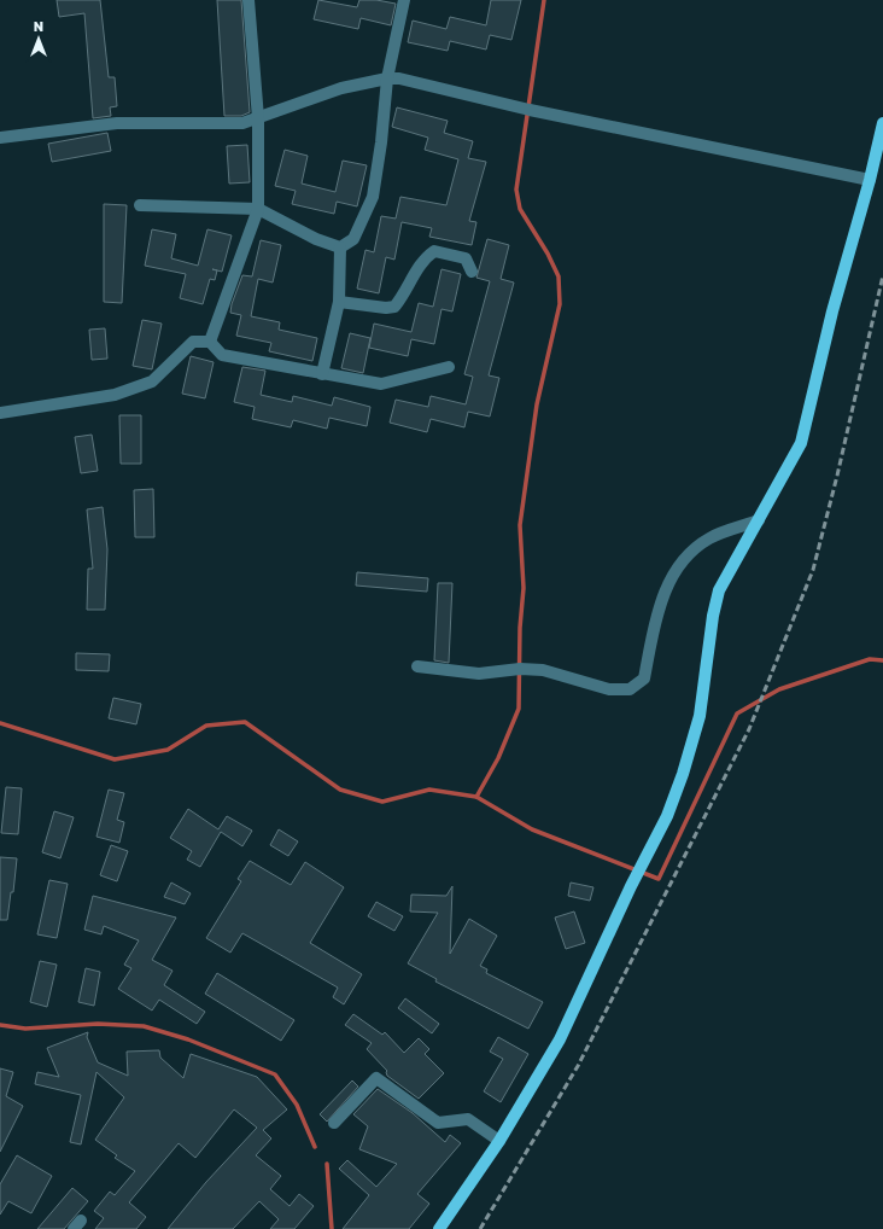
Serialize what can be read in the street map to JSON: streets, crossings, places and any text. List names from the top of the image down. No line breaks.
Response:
{"north":"top"}
